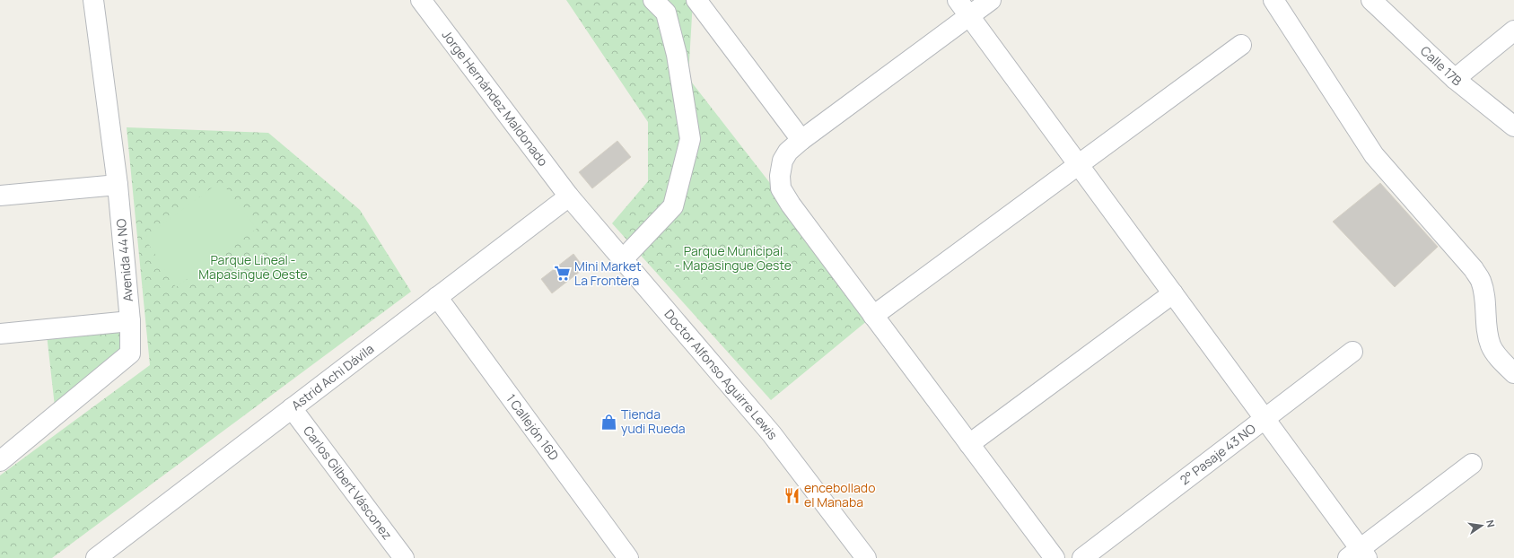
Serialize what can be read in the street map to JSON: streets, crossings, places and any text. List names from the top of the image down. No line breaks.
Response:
{"streets":{"street":["Calle 17B","Jorge Hernández Maldonado","Avenida 44 NO","Doctor Alfonso Aguirre Lewis","Astrid Achi Dávila","1 Callejón 16D","2° Pasaje 43 NO","Carlos Gilbert Vásconez"]},"crossings":[["Jorge Hernández Maldonado","Doctor Alfonso Aguirre Lewis"],["Jorge Hernández Maldonado","Astrid Achi Dávila"],["Doctor Alfonso Aguirre Lewis","Astrid Achi Dávila"],["Astrid Achi Dávila","1 Callejón 16D"],["Astrid Achi Dávila","Carlos Gilbert Vásconez"]],"parks":["Parque Municipal - Mapasingue Oeste","Parque Lineal - Mapasingue Oeste"],"places":{"supermarket":["Mini Market La Frontera"],"shop":["Tienda yudi Rueda"],"restaurant":["encebollado el Manaba"]},"north":"right"}
